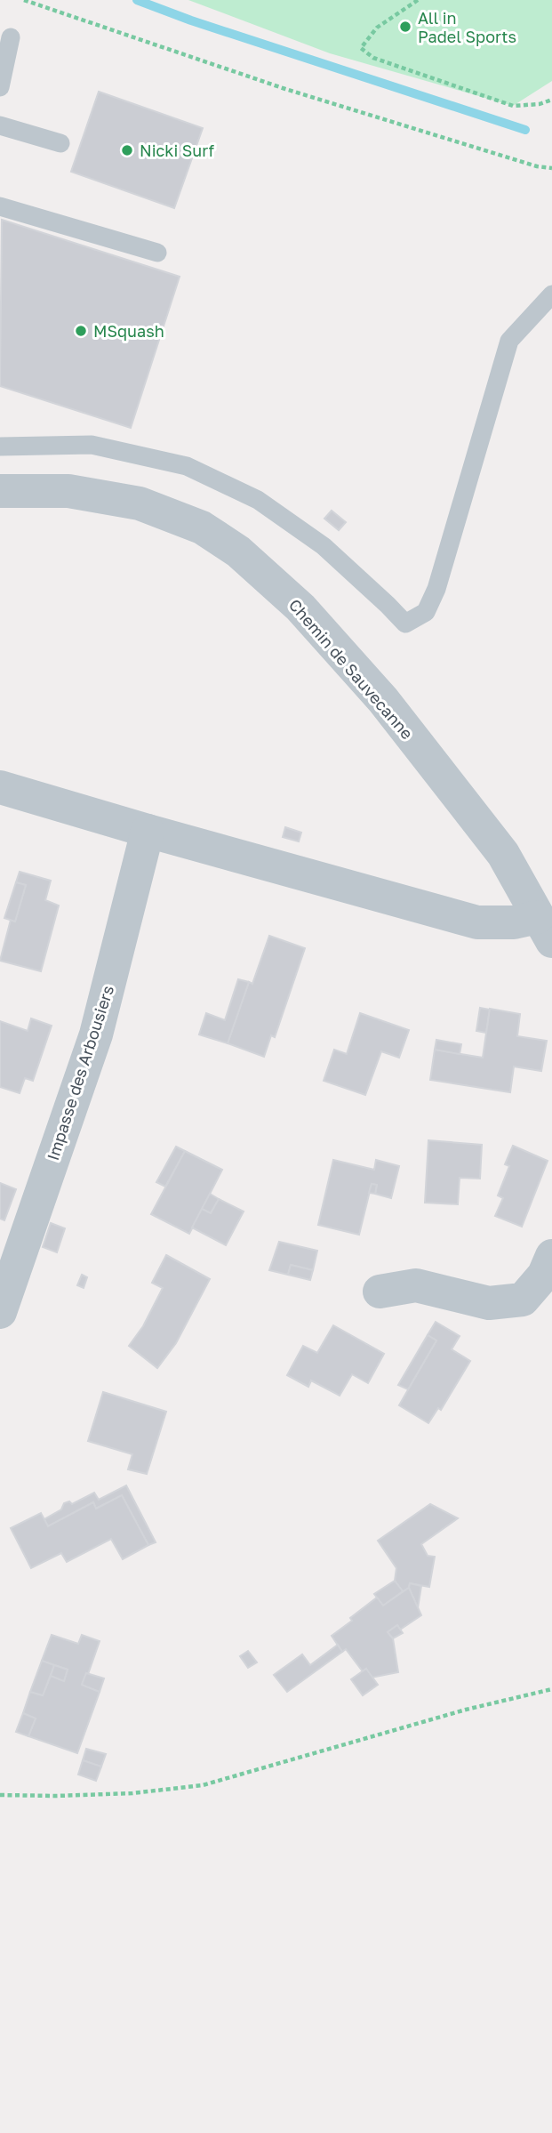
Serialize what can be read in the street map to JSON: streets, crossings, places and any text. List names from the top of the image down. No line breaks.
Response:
{"streets":{"street":["Chemin de Sauvecanne","Impasse des Arbousiers"]},"places":["All in Padel Sports","Nicki Surf","MSquash"]}
